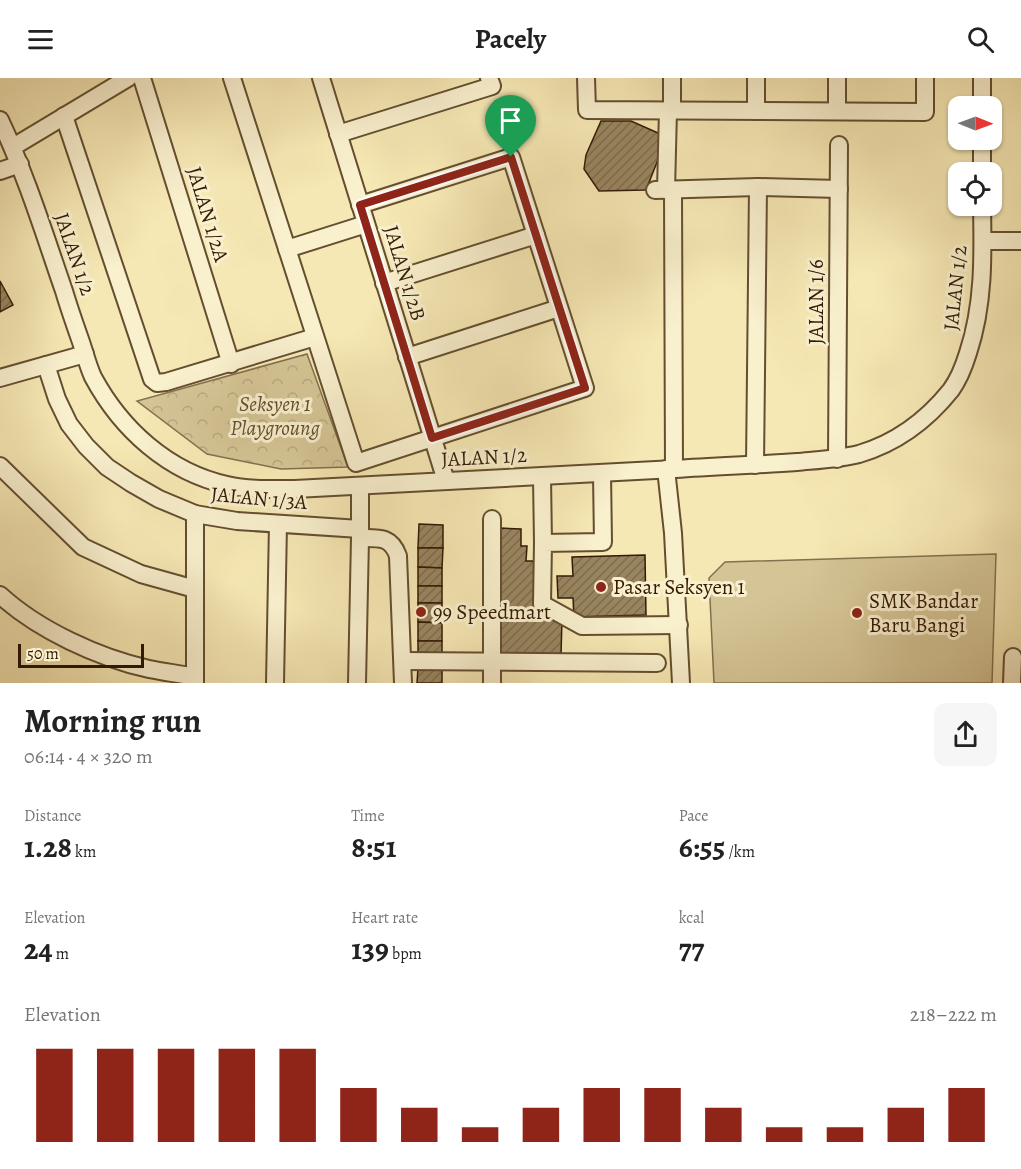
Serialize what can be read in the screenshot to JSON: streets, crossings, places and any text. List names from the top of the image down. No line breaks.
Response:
{"streets":{"street":["JALAN 1/2A","JALAN 1/2","JALAN 1/2B","JALAN 1/6","JALAN 1/3A"]},"crossings":[["JALAN 1/2","JALAN 1/2B"],["JALAN 1/2","JALAN 1/6"]],"parks":["Seksyen 1 Playgroung"],"places":["Pasar Seksyen 1","99 Speedmart","SMK Bandar Baru Bangi"],"scale_bar":"50 m","north":"right","page":{"header":"Pacely","scale":"50 m","heading":["Morning run","06:14 · 4 × 320 m"],"stats":[["Distance","1.28 km"],["Time","8:51"],["Pace","6:55 /km"],["Elevation","24 m"],["Heart rate","139 bpm"],["kcal","77"]],"chart":["Elevation","218–222 m"]}}
